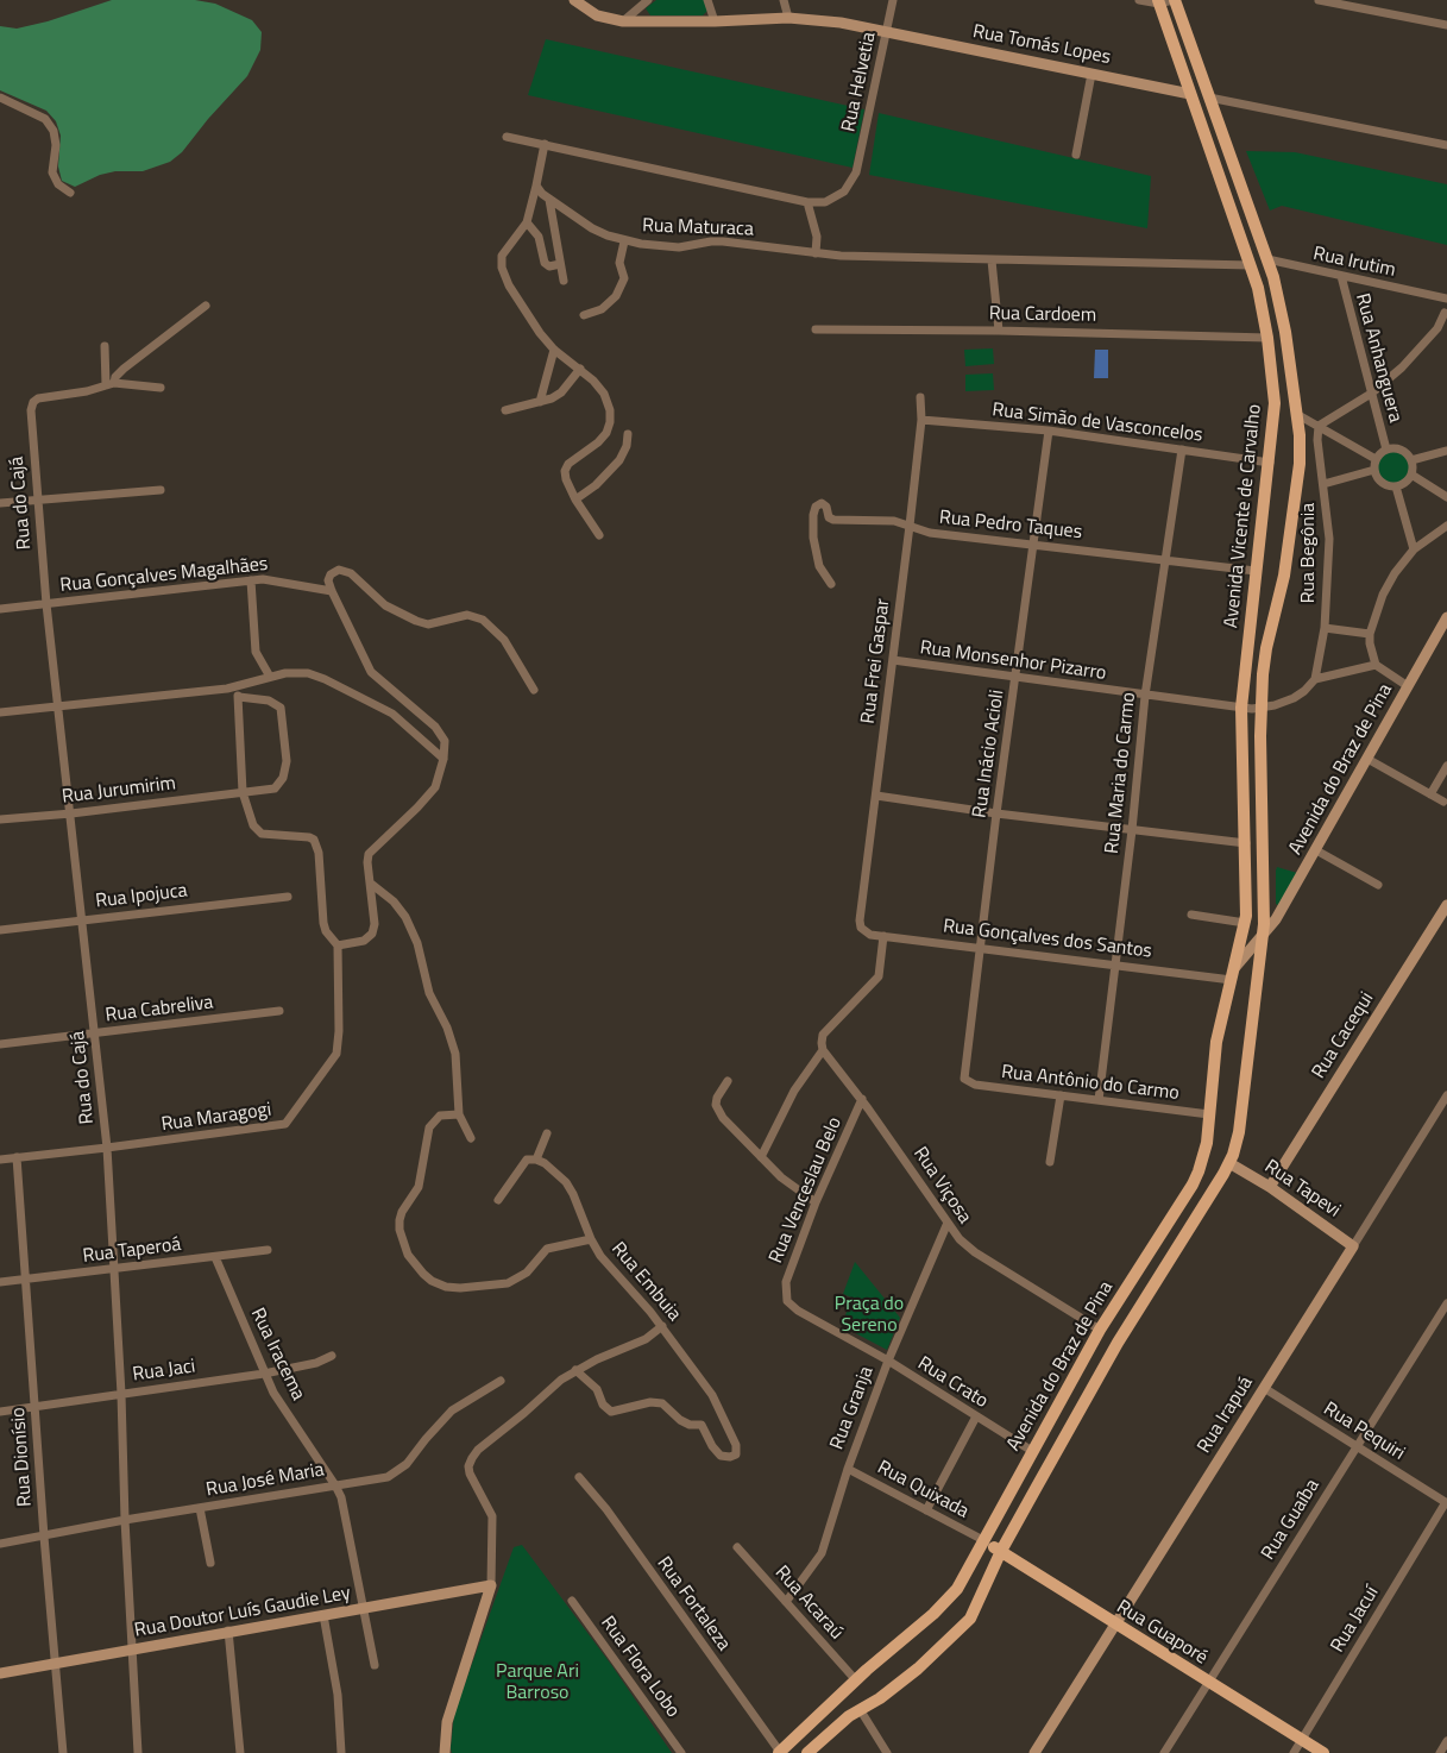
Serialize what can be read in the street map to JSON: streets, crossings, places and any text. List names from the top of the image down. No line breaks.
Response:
{"streets":{"main road":["Avenida Vicente de Carvalho","Avenida do Braz de Pina","Rua Guaporé"],"street":["Rua Tomás Lopes","Rua Helvetia","Rua Maturaca","Rua Irutim","Rua Cardoem","Rua Anhanguera","Rua Simão de Vasconcelos","Rua do Cajá","Rua Pedro Taques","Rua Begônia","Rua Gonçalves Magalhães","Rua Frei Gaspar","Rua Monsenhor Pizarro","Rua Inácio Acioli","Rua Maria do Carmo","Rua Jurumirim","Rua Ipojuca","Rua Gonçalves dos Santos","Rua Cabreliva","Rua Cacequi","Rua Antônio do Carmo","Rua Maragogi","Rua Viçosa","Rua Tapevi","Rua Venceslau Belo","Rua Taperoá","Rua Embuia","Rua Iracema","Rua Jaci","Rua Crato","Rua Granja","Rua Irapuá","Rua Pequiri","Rua Dionísio","Rua José Maria","Rua Quixada","Rua Guaíba","Rua Acaraú","Rua Fortaleza","Rua Doutor Luís Gaudie Ley","Rua Jacuí","Rua Flora Lobo"]},"crossings":[["Rua Tomás Lopes","Rua Helvetia"],["Rua Tomás Lopes","Avenida Vicente de Carvalho"],["Rua Helvetia","Rua Maturaca"],["Rua Maturaca","Avenida Vicente de Carvalho"],["Rua Irutim","Rua Anhanguera"],["Rua Irutim","Avenida Vicente de Carvalho"],["Rua Cardoem","Avenida Vicente de Carvalho"],["Rua Simão de Vasconcelos","Avenida Vicente de Carvalho"],["Rua Simão de Vasconcelos","Rua Frei Gaspar"],["Rua Simão de Vasconcelos","Rua Inácio Acioli"],["Rua Simão de Vasconcelos","Rua Maria do Carmo"],["Rua do Cajá","Rua Gonçalves Magalhães"],["Rua do Cajá","Rua Jurumirim"],["Rua do Cajá","Rua Ipojuca"],["Rua do Cajá","Rua Cabreliva"],["Rua do Cajá","Rua Maragogi"],["Rua do Cajá","Rua Taperoá"],["Rua do Cajá","Rua Jaci"],["Rua do Cajá","Rua José Maria"],["Rua do Cajá","Rua Doutor Luís Gaudie Ley"],["Avenida Vicente de Carvalho","Rua Pedro Taques"],["Avenida Vicente de Carvalho","Rua Monsenhor Pizarro"],["Avenida Vicente de Carvalho","Avenida do Braz de Pina"],["Rua Pedro Taques","Rua Frei Gaspar"],["Rua Pedro Taques","Rua Inácio Acioli"],["Rua Pedro Taques","Rua Maria do Carmo"],["Rua Begônia","Rua Monsenhor Pizarro"],["Rua Frei Gaspar","Rua Monsenhor Pizarro"],["Rua Frei Gaspar","Rua Gonçalves dos Santos"],["Rua Monsenhor Pizarro","Rua Inácio Acioli"],["Rua Monsenhor Pizarro","Rua Maria do Carmo"],["Rua Inácio Acioli","Rua Gonçalves dos Santos"],["Rua Inácio Acioli","Rua Antônio do Carmo"],["Avenida do Braz de Pina","Rua Gonçalves dos Santos"],["Avenida do Braz de Pina","Rua Antônio do Carmo"],["Avenida do Braz de Pina","Rua Viçosa"],["Avenida do Braz de Pina","Rua Tapevi"],["Avenida do Braz de Pina","Rua Crato"],["Avenida do Braz de Pina","Rua Quixada"],["Avenida do Braz de Pina","Rua Acaraú"],["Avenida do Braz de Pina","Rua Fortaleza"],["Avenida do Braz de Pina","Rua Guaporé"],["Rua Maria do Carmo","Rua Gonçalves dos Santos"],["Rua Maria do Carmo","Rua Antônio do Carmo"],["Rua Cacequi","Rua Tapevi"],["Rua Maragogi","Rua Dionísio"],["Rua Viçosa","Rua Venceslau Belo"],["Rua Viçosa","Rua Granja"],["Rua Tapevi","Rua Irapuá"],["Rua Venceslau Belo","Rua Crato"],["Rua Taperoá","Rua Iracema"],["Rua Taperoá","Rua Dionísio"],["Rua Iracema","Rua Jaci"],["Rua Iracema","Rua José Maria"],["Rua Iracema","Rua Doutor Luís Gaudie Ley"],["Rua Jaci","Rua Dionísio"],["Rua Crato","Rua Granja"],["Rua Granja","Rua Quixada"],["Rua Granja","Rua Acaraú"],["Rua Irapuá","Rua Pequiri"],["Rua Irapuá","Rua Guaporé"],["Rua Pequiri","Rua Guaíba"],["Rua Pequiri","Rua Jacuí"],["Rua Dionísio","Rua José Maria"],["Rua Dionísio","Rua Doutor Luís Gaudie Ley"],["Rua Quixada","Rua Guaporé"],["Rua Guaíba","Rua Guaporé"],["Rua Jacuí","Rua Guaporé"]],"parks":["Praça do Sereno","Parque Ari Barroso"]}
